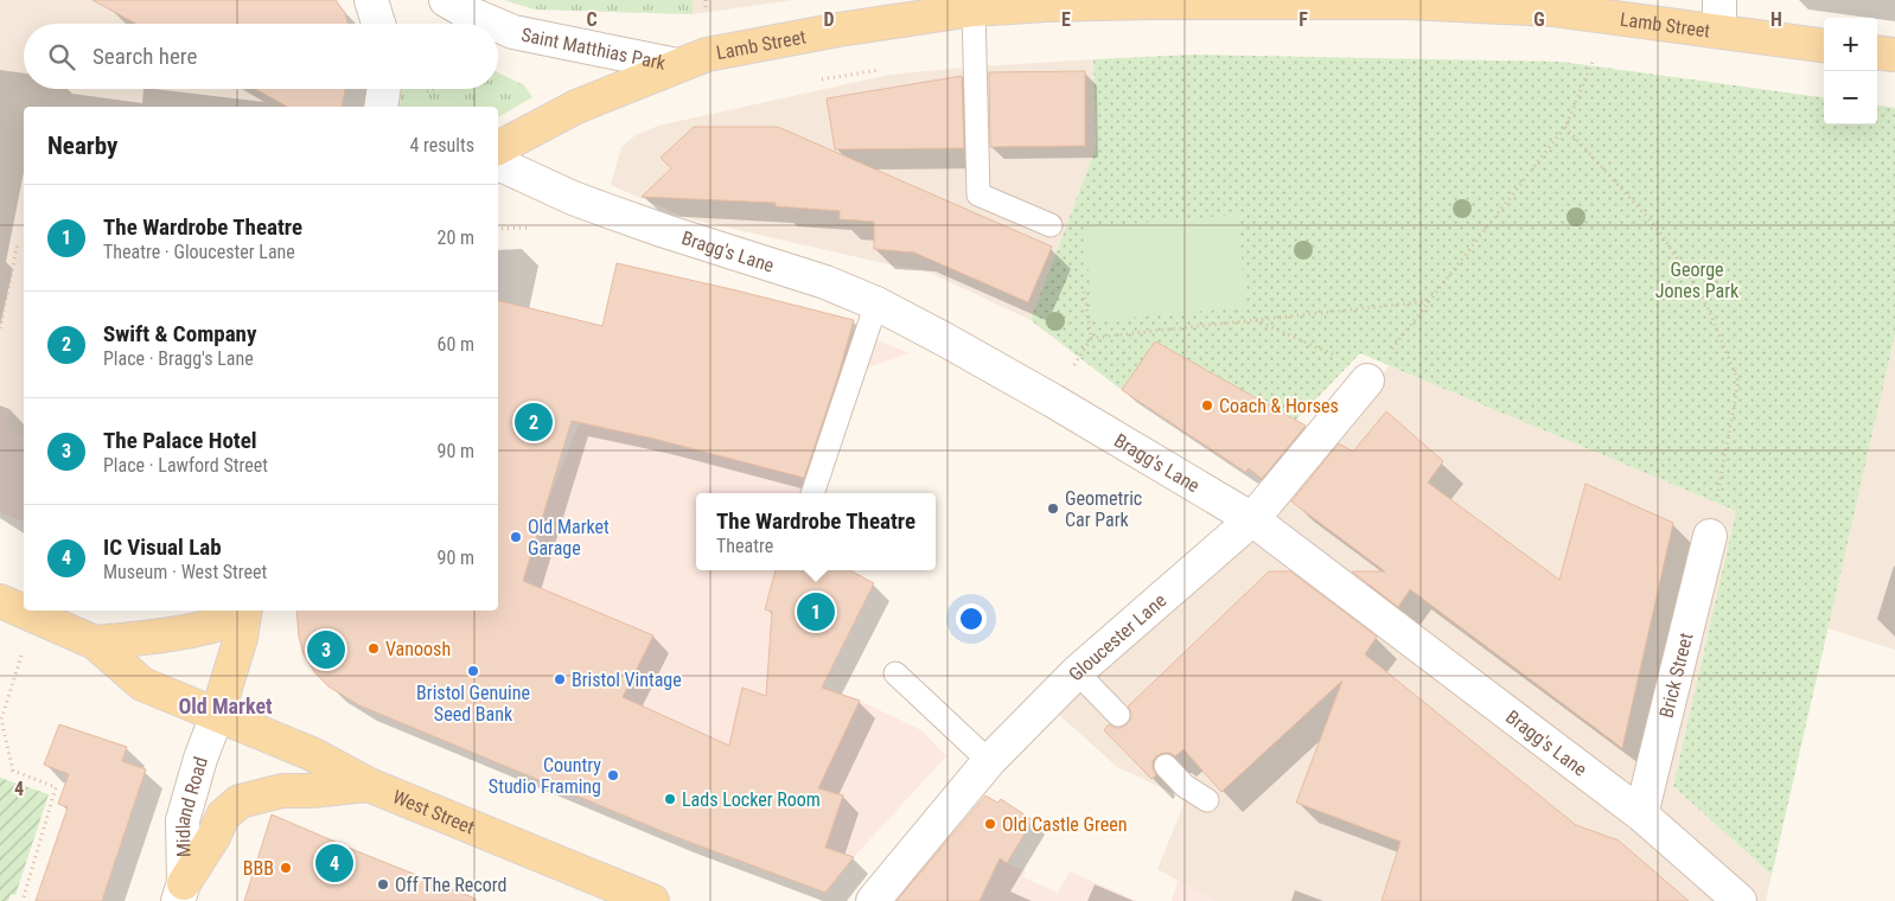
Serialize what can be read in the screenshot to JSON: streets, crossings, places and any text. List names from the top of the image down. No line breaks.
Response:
{"streets":{"main road":["Lamb Street","West Street"],"street":["Saint Matthias Park","Bragg's Lane","Gloucester Lane","Brick Street","Midland Road"]},"crossings":[["Lamb Street","Saint Matthias Park"],["Bragg's Lane","Gloucester Lane"],["Bragg's Lane","Brick Street"],["Midland Road","West Street"]],"districts":["Old Market"],"parks":["George Jones Park"],"places":["Coach & Horses","Geometric Car Park","Old Market Garage","Vanoosh","Bristol Genuine Seed Bank","Bristol Vintage","Country Studio Framing","Lads Locker Room","Old Castle Green","BBB","Off The Record"],"page":{"map_buttons":["+","−"],"search":"Search here","heading":["Nearby","4 results"],"list":[{"mark":"1","name":"The Wardrobe Theatre","note":"Theatre · Gloucester Lane","value":"20 m"},{"mark":"2","name":"Swift & Company","note":"Place · Bragg's Lane","value":"60 m"},{"mark":"3","name":"The Palace Hotel","note":"Place · Lawford Street","value":"90 m"},{"mark":"4","name":"IC Visual Lab","note":"Museum · West Street","value":"90 m"}],"pins":["2","1","3","4"],"popup":["The Wardrobe Theatre","Theatre"]},"grid":{"columns":["C","D","E","F","G","H"],"rows":["4"]}}
